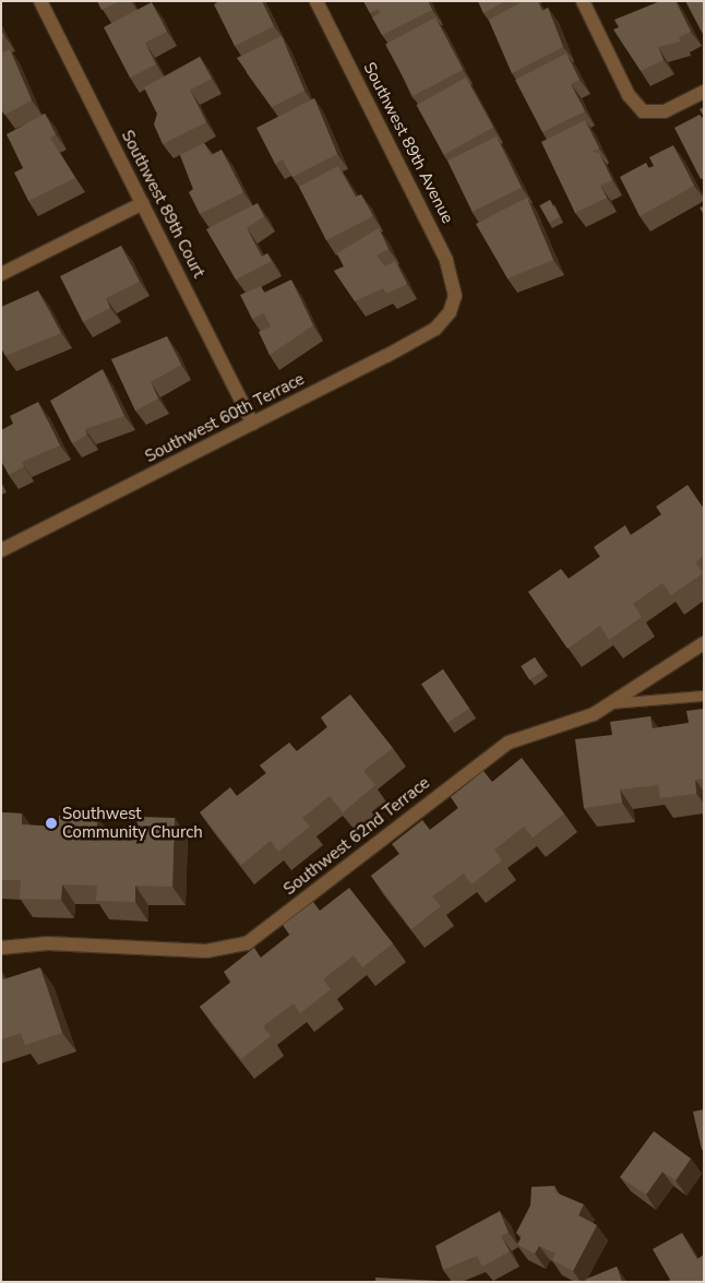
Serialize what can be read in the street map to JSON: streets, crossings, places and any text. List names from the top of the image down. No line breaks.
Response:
{"streets":{"street":["Southwest 89th Avenue","Southwest 89th Court","Southwest 60th Terrace","Southwest 62nd Terrace"]},"crossings":[["Southwest 89th Avenue","Southwest 60th Terrace"],["Southwest 89th Court","Southwest 60th Terrace"]],"places":["Southwest Community Church"]}
